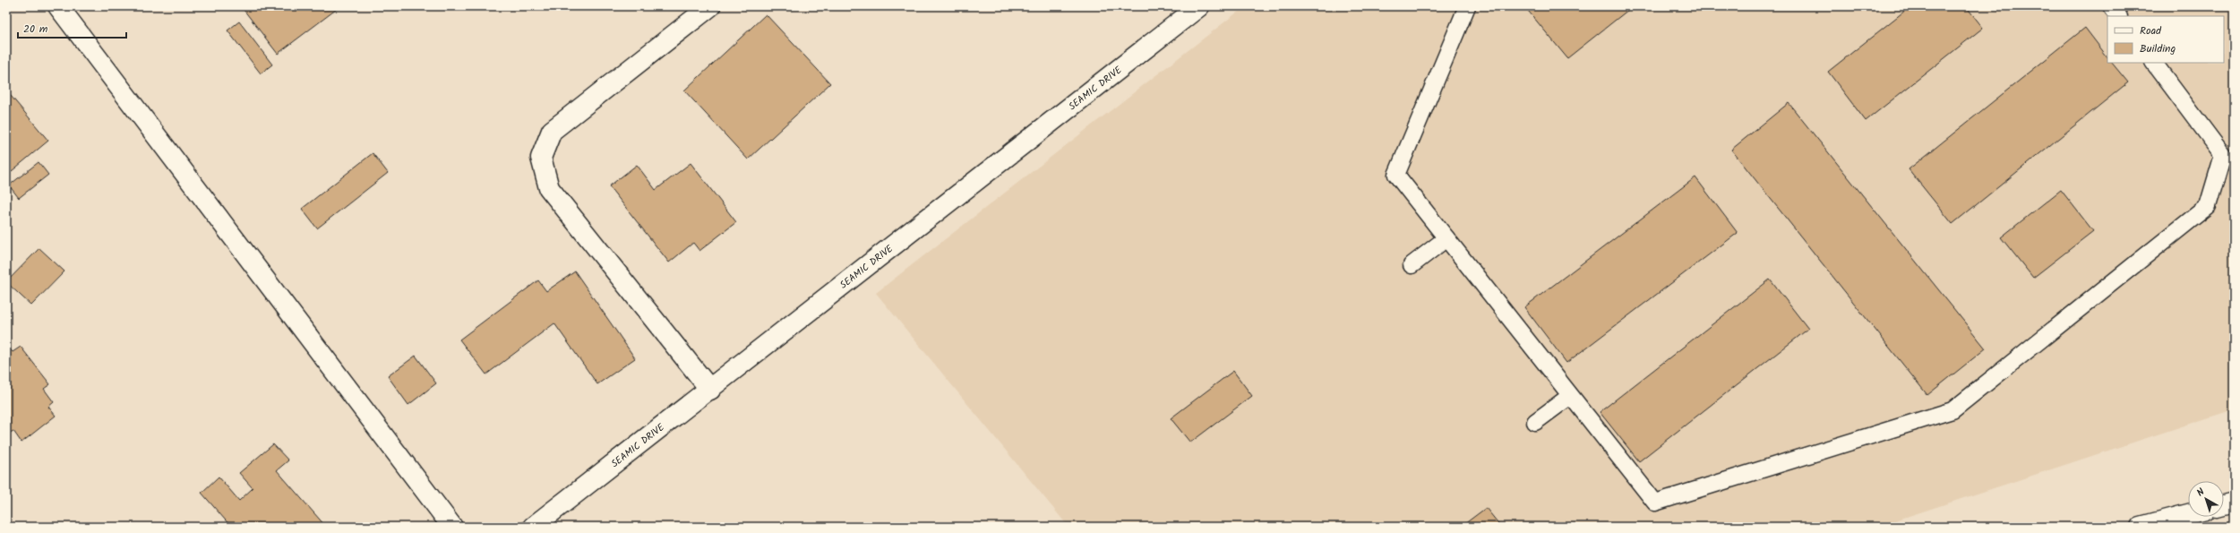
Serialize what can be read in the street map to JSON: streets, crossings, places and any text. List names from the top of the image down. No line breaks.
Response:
{"streets":{"street":["SEAMIC DRIVE"]},"legend":["Road","Building"],"scale_bar":"20 m","north":"top left"}
